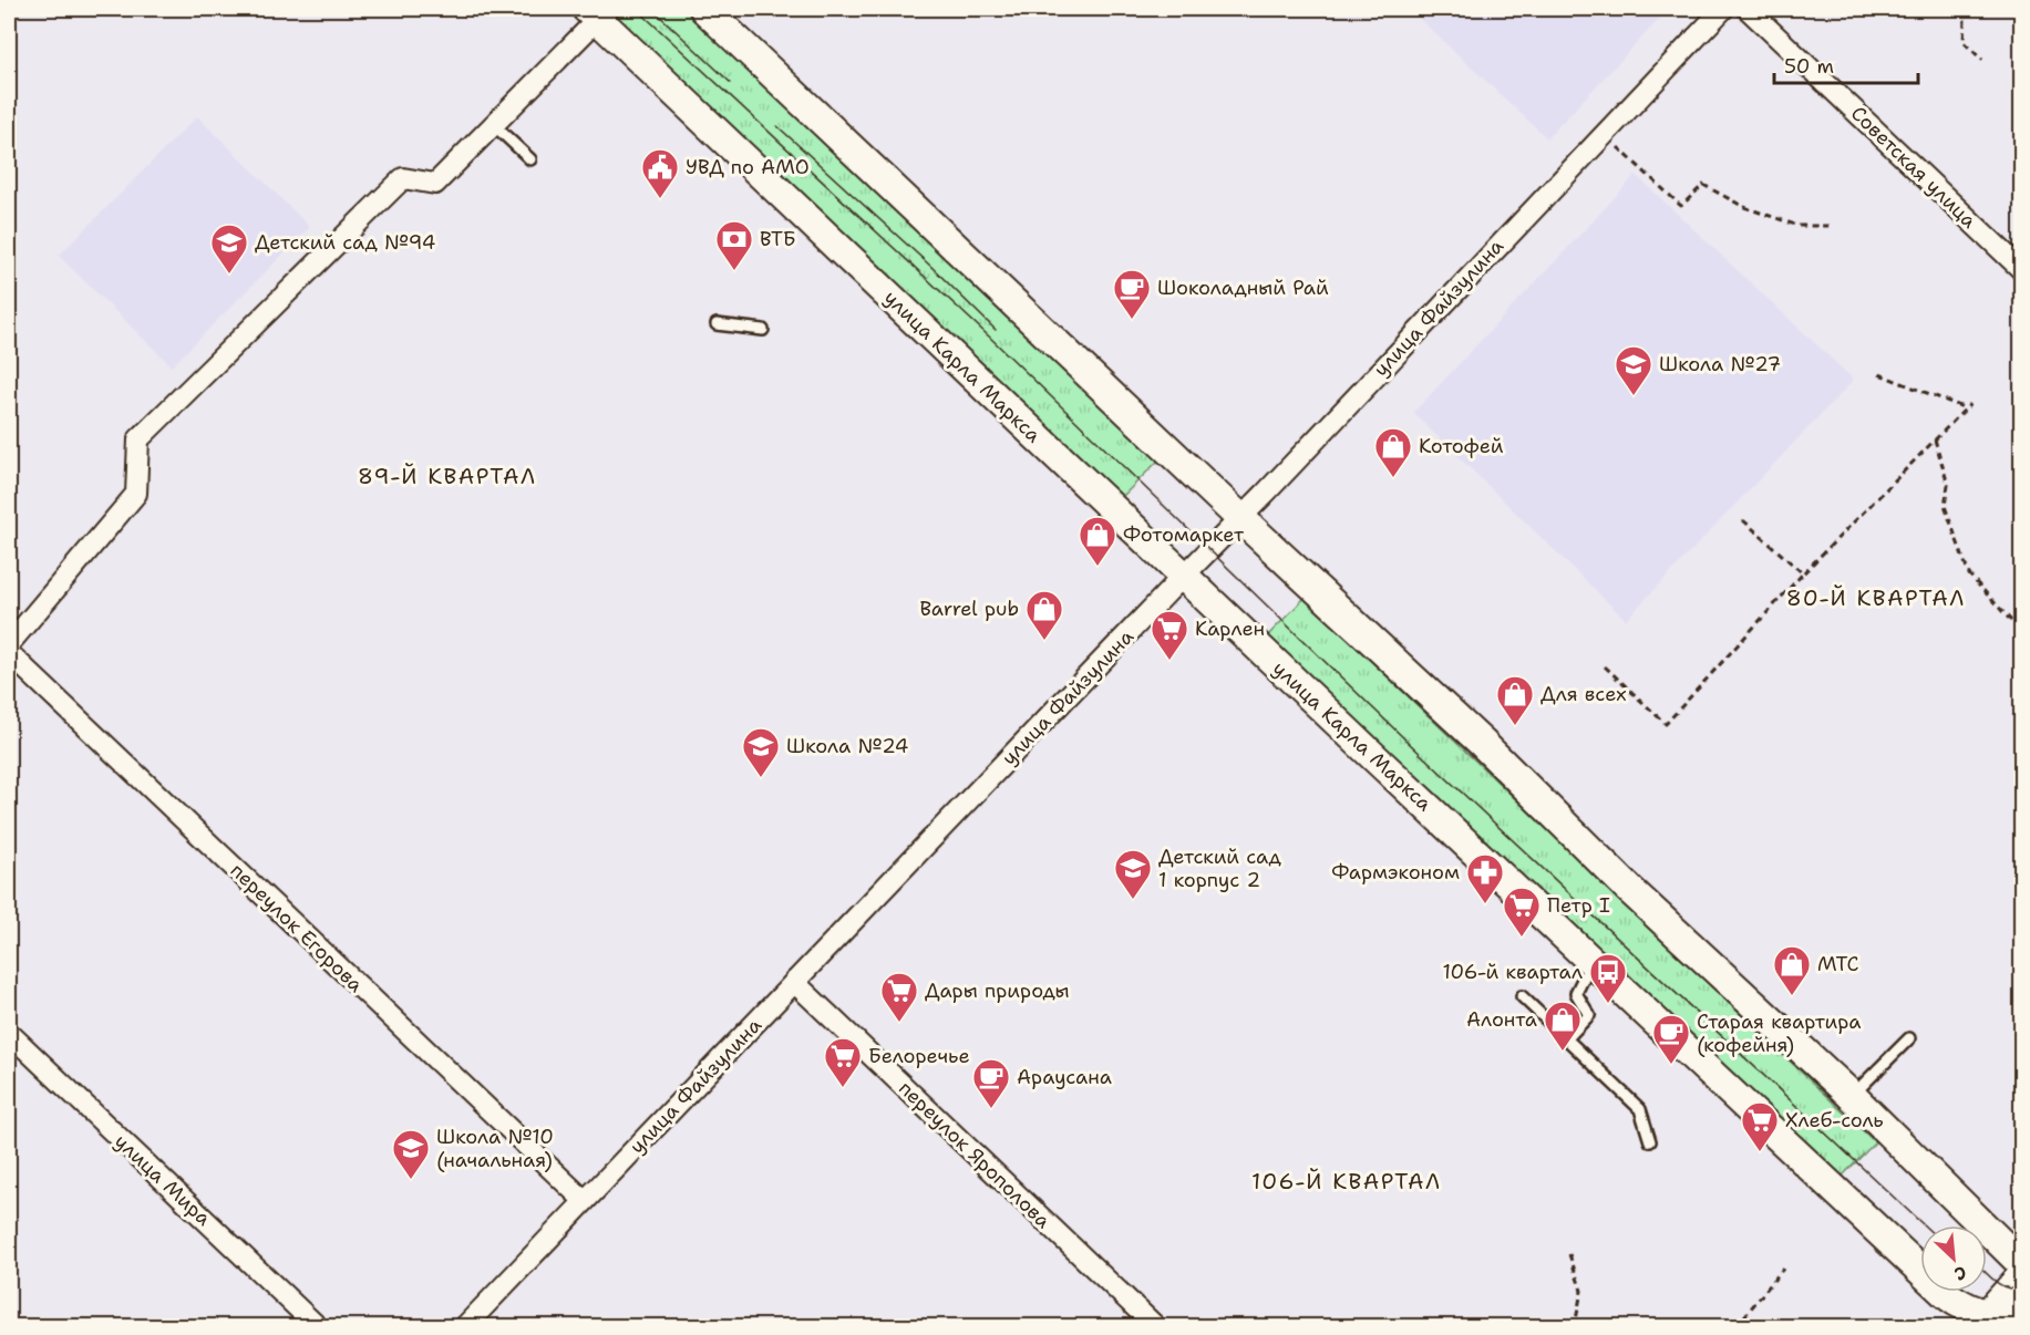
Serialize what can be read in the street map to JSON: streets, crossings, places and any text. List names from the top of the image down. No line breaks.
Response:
{"streets":{"main road":["улица Карла Маркса"],"street":["Советская улица","улица Файзулина","переулок Егорова","переулок Ярополова","улица Мира"]},"crossings":[["улица Файзулина","улица Карла Маркса"],["улица Файзулина","переулок Егорова"],["улица Файзулина","переулок Ярополова"]],"districts":["89-Й КВАРТАЛ","80-Й КВАРТАЛ","106-Й КВАРТАЛ"],"places":{"public building":["УВД по АМО"],"bank":["ВТБ"],"school or university":["Детский сад №94","Школа №27","Школа №24","Детский сад 1 корпус 2","Школа №10 (начальная)"],"cafe":["Шоколадный Рай","Старая квартира (кофейня)","Араусана"],"shop":["Котофей","Фотомаркет","Barrel pub","Для всех","МТС","Алонта"],"supermarket":["Карлен","Петр I","Дары природы","Белоречье","Хлеб-соль"],"pharmacy":["Фармэконом"],"bus stop":["106-й квартал"]},"scale_bar":"50 m","north":"bottom right"}
